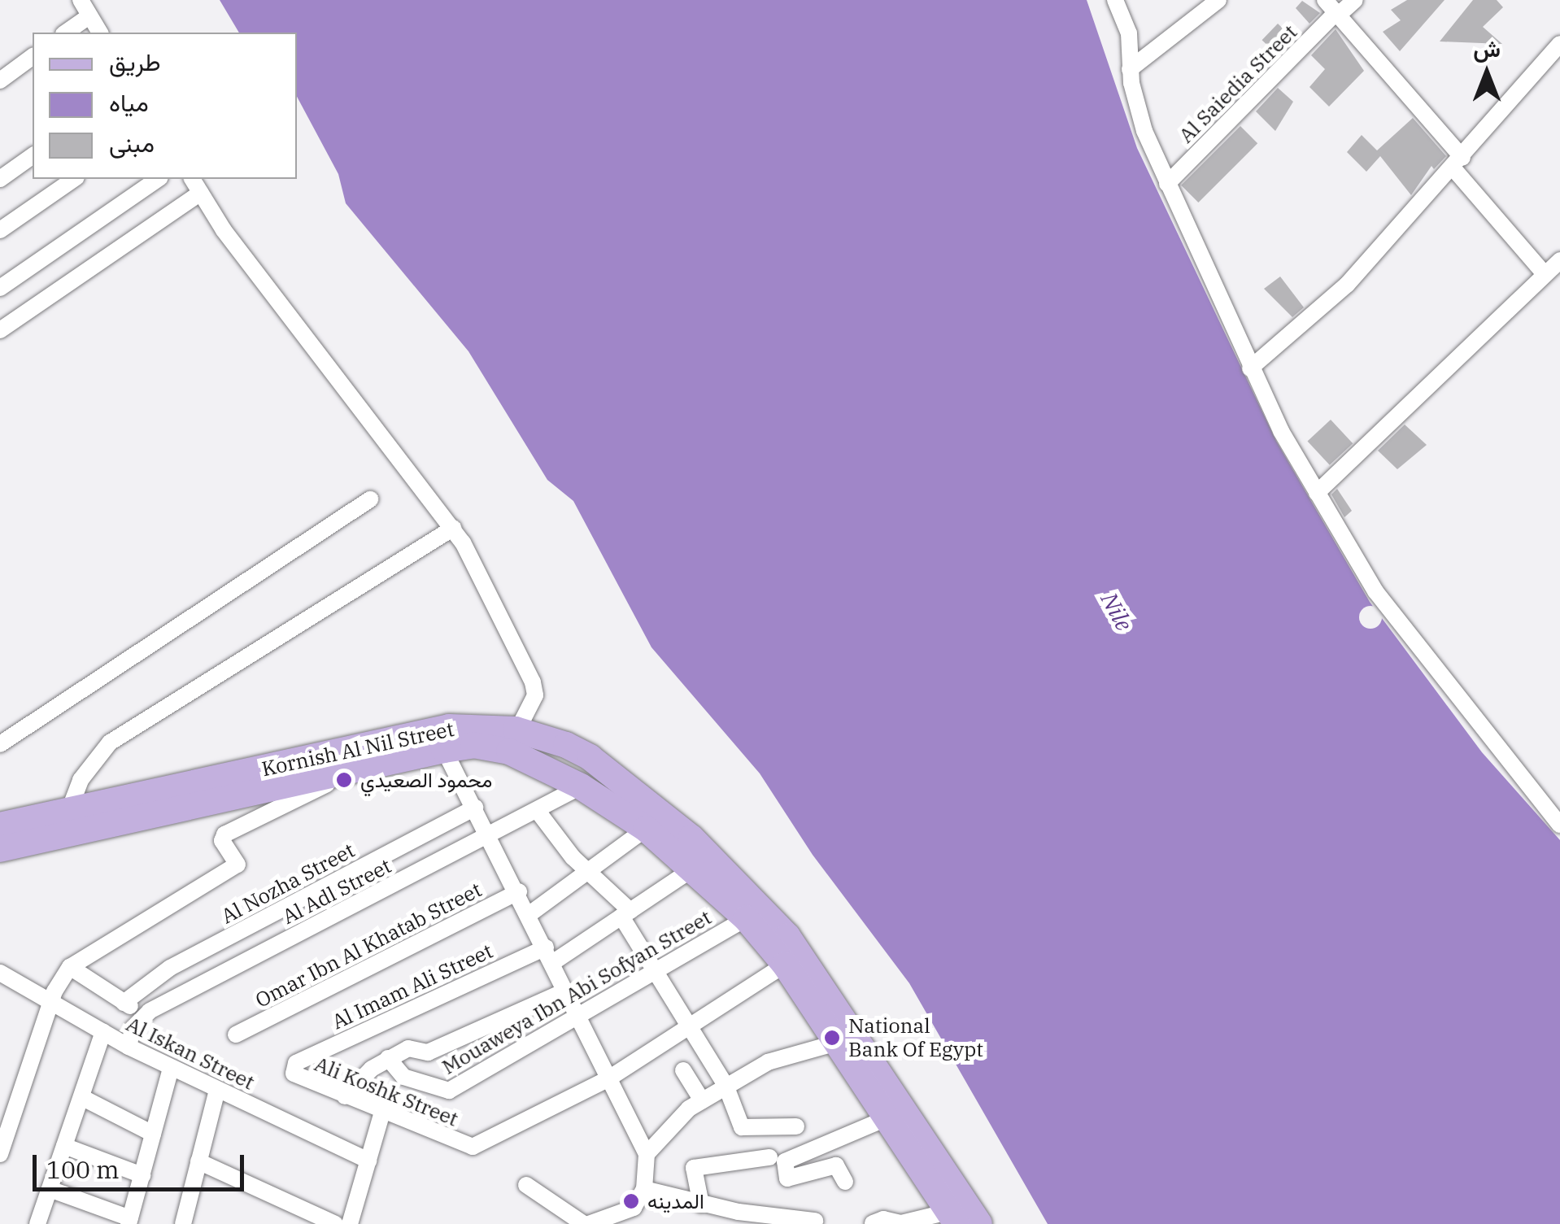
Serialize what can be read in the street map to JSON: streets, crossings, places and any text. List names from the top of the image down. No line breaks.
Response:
{"streets":{"main road":["Kornish Al Nil Street"],"street":["Al Saiedia Street","Al Nozha Street","Al Adl Street","Omar Ibn Al Khatab Street","Al Imam Ali Street","Mouaweya Ibn Abi Sofyan Street","Al Iskan Street","Ali Koshk Street"]},"crossings":[["Kornish Al Nil Street","Al Adl Street"],["Kornish Al Nil Street","Al Imam Ali Street"],["Kornish Al Nil Street","Mouaweya Ibn Abi Sofyan Street"],["Kornish Al Nil Street","Ali Koshk Street"],["Al Imam Ali Street","Ali Koshk Street"]],"water":["Nile"],"places":["محمود الصعيدي","National Bank Of Egypt","المدينه"],"legend":["طريق","مياه","مبنى"],"scale_bar":"100 m","north":"top"}
